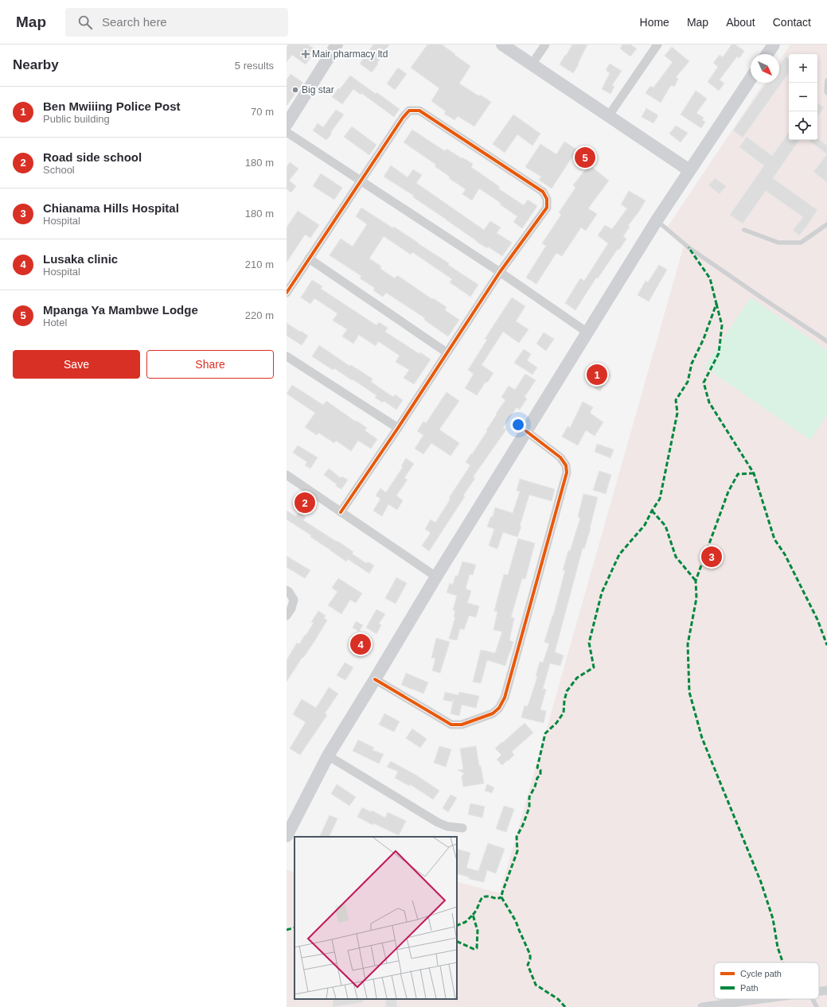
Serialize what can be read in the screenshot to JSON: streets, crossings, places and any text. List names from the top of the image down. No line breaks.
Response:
{"places":{"health":["Mair pharmacy ltd"],"other":["Big star"]},"legend":["Cycle path","Path"],"north":"bottom right","page":{"header":"Map","search":"Search here","nav":["Home","Map","About","Contact"],"heading":["Nearby","5 results"],"map_buttons":["+","−"],"list":[{"mark":"1","name":"Ben Mwiiing Police Post","note":"Public building","value":"70 m"},{"mark":"2","name":"Road side school","note":"School","value":"180 m"},{"mark":"3","name":"Chianama Hills Hospital","note":"Hospital","value":"180 m"},{"mark":"4","name":"Lusaka clinic","note":"Hospital","value":"210 m"},{"mark":"5","name":"Mpanga Ya Mambwe Lodge","note":"Hotel","value":"220 m"}],"pins":["5","1","2","3","4"],"buttons":["Save","Share"]}}
